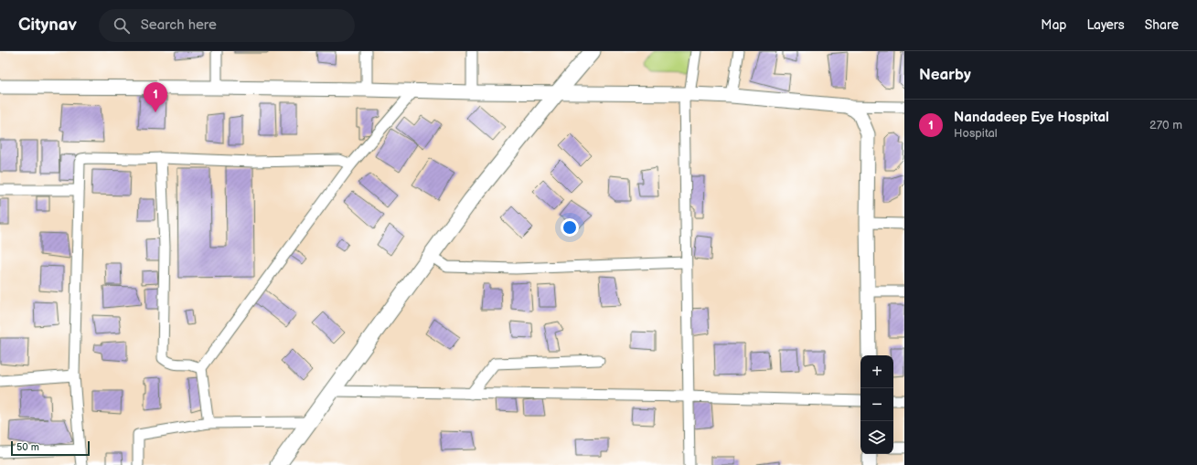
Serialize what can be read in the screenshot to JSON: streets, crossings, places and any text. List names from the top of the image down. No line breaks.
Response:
{"scale_bar":"50 m","page":{"header":"Citynav","search":"Search here","nav":["Map","Layers","Share"],"heading":"Nearby","pins":"1","list":[{"mark":"1","name":"Nandadeep Eye Hospital","note":"Hospital","value":"270 m"}],"map_buttons":["+","−"],"scale":"50 m"}}
